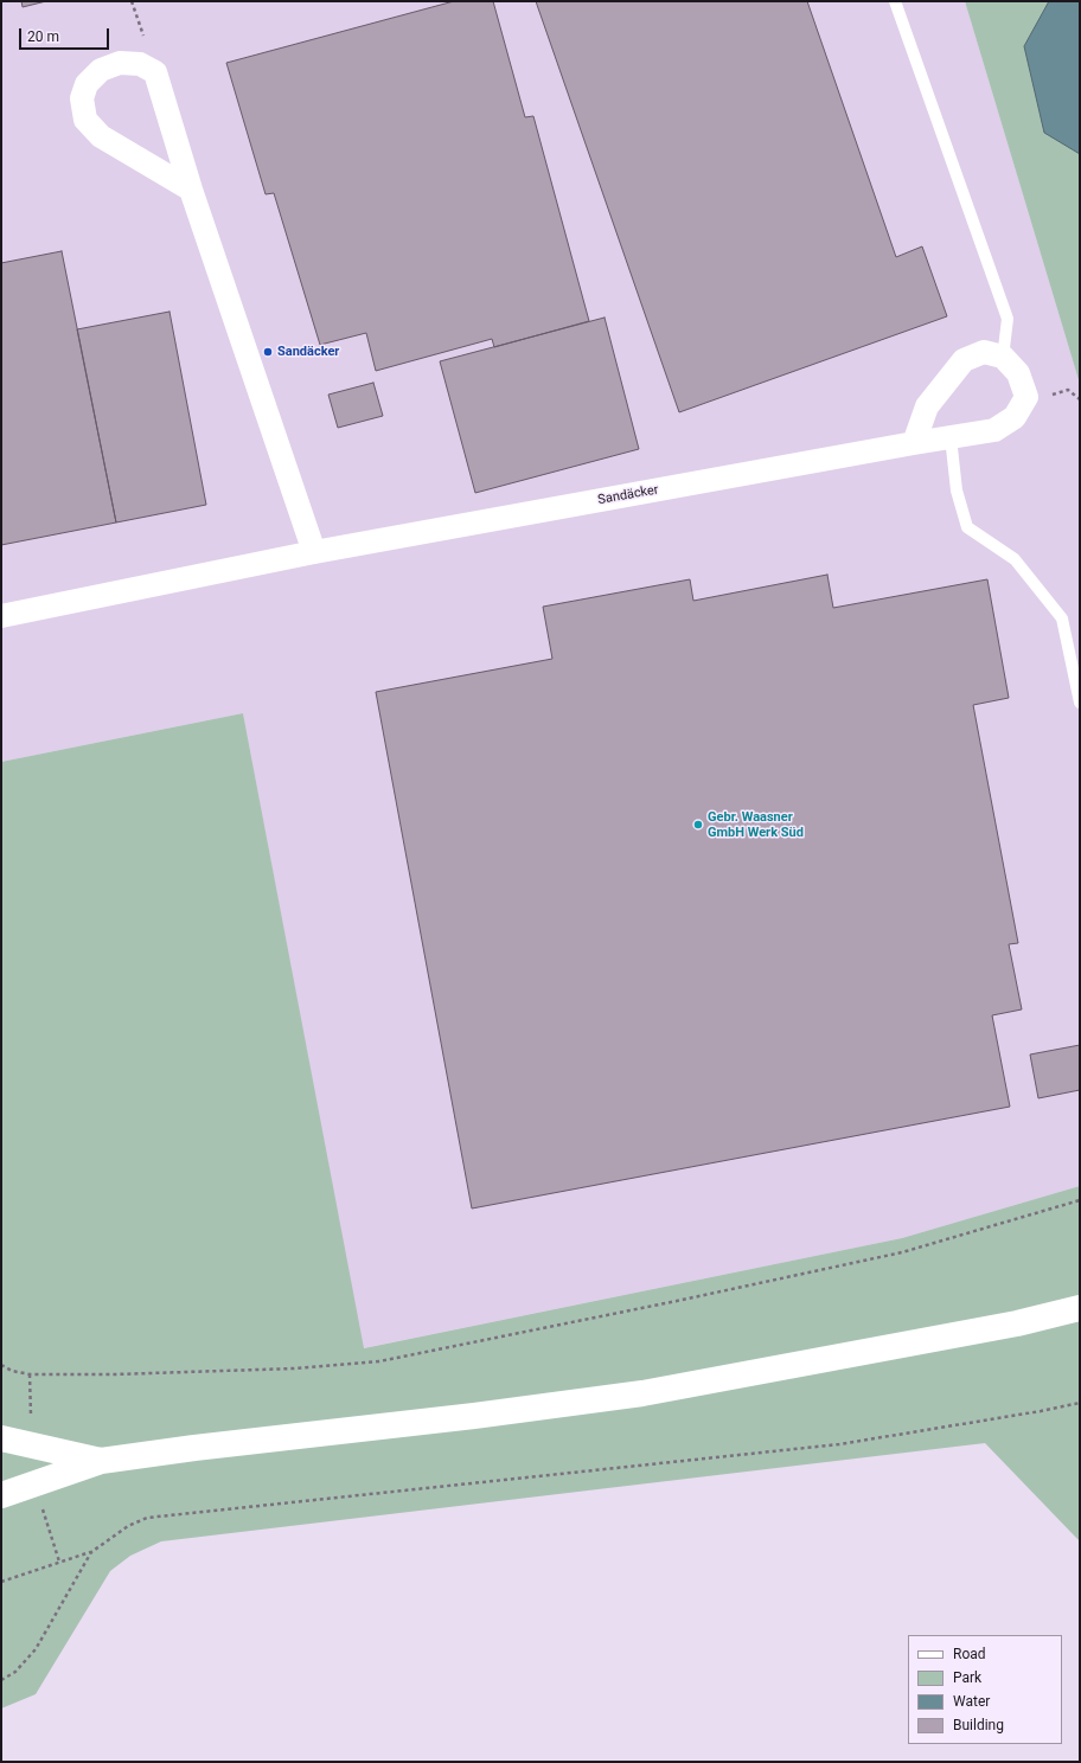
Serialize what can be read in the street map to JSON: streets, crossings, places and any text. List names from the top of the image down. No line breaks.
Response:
{"streets":{"street":["Sandäcker"]},"places":["Sandäcker","Gebr. Waasner GmbH Werk Süd"],"legend":["Road","Park","Water","Building"],"scale_bar":"20 m"}
